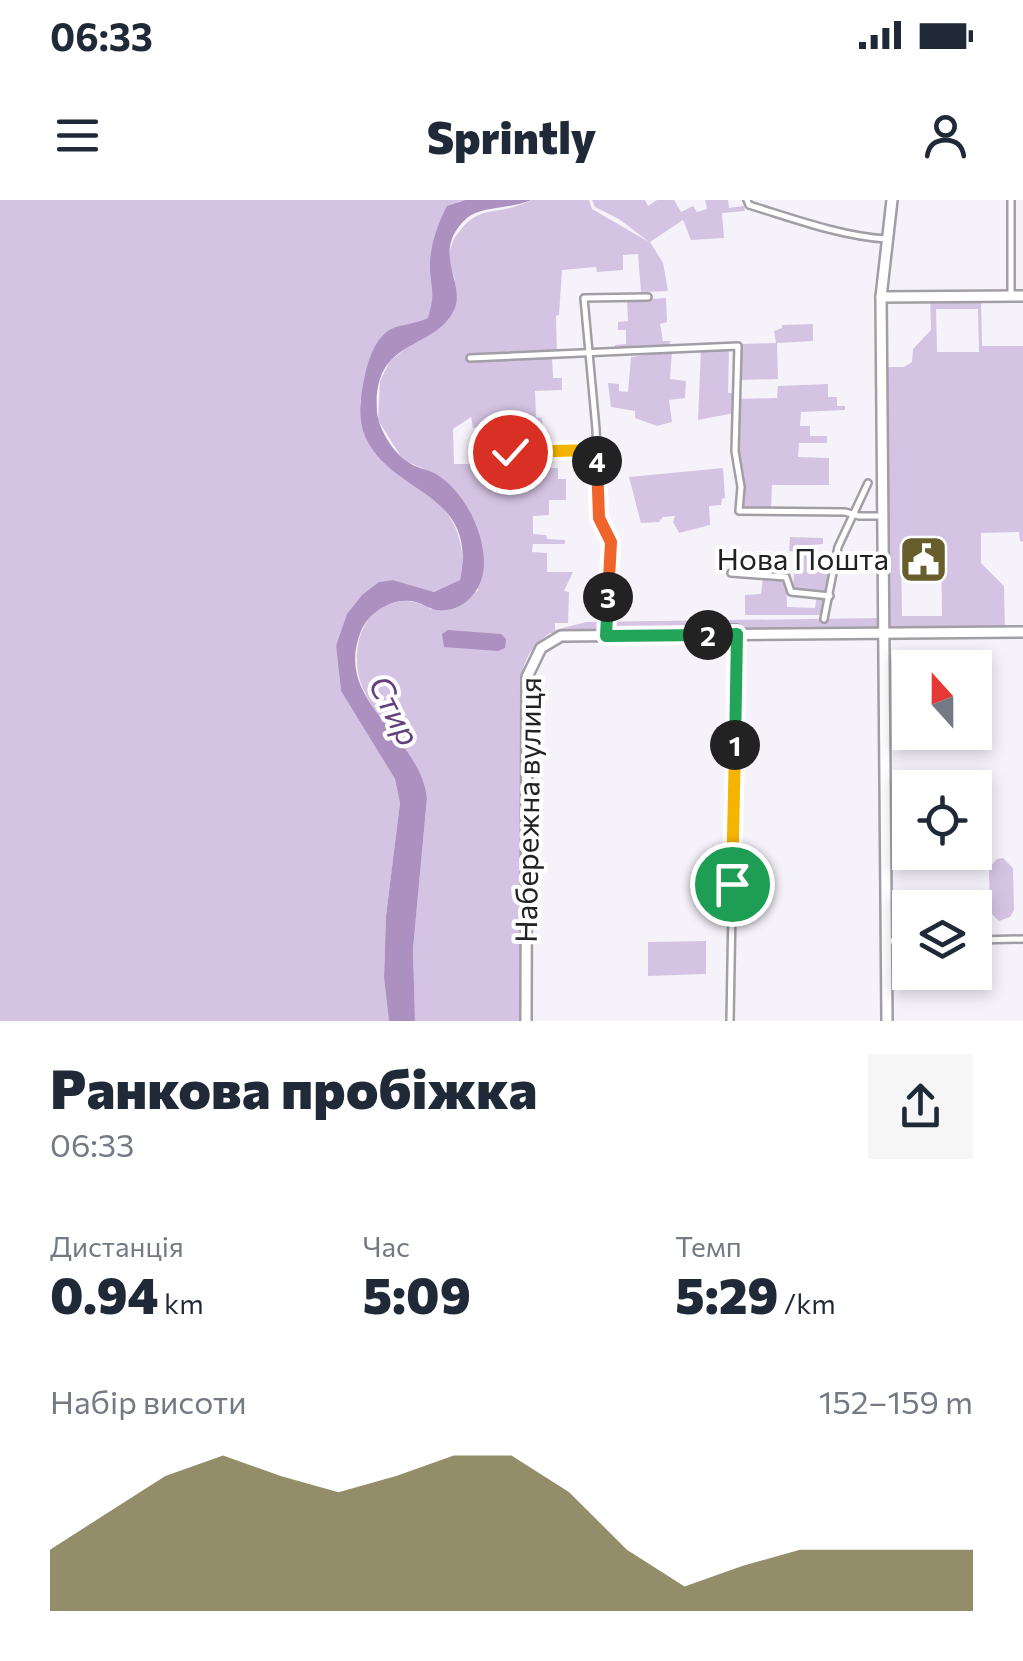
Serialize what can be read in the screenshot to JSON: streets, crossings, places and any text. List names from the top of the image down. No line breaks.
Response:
{"streets":{"street":["Набережна вулиця"]},"water":["Стир"],"places":{"public building":["Нова Пошта"]},"north":"top","page":{"status":"06:33","header":"Sprintly","pins":["4","3","2","1"],"heading":["Ранкова пробіжка","06:33"],"stats":[["Дистанція","0.94 km"],["Час","5:09"],["Темп","5:29 /km"]],"chart":["Набір висоти","152–159 m"]}}
